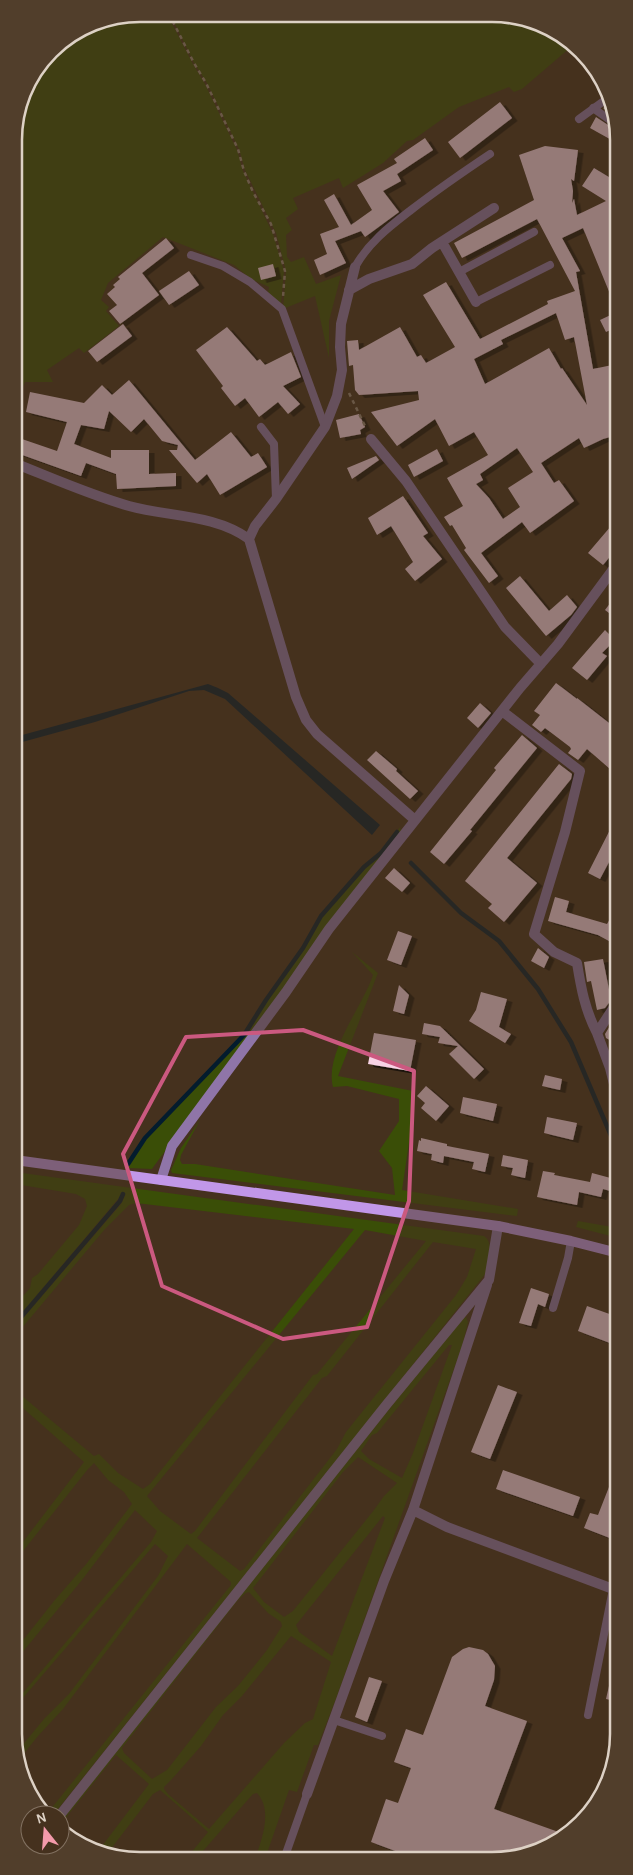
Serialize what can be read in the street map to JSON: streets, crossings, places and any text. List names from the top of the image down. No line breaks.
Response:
{"north":"top"}
